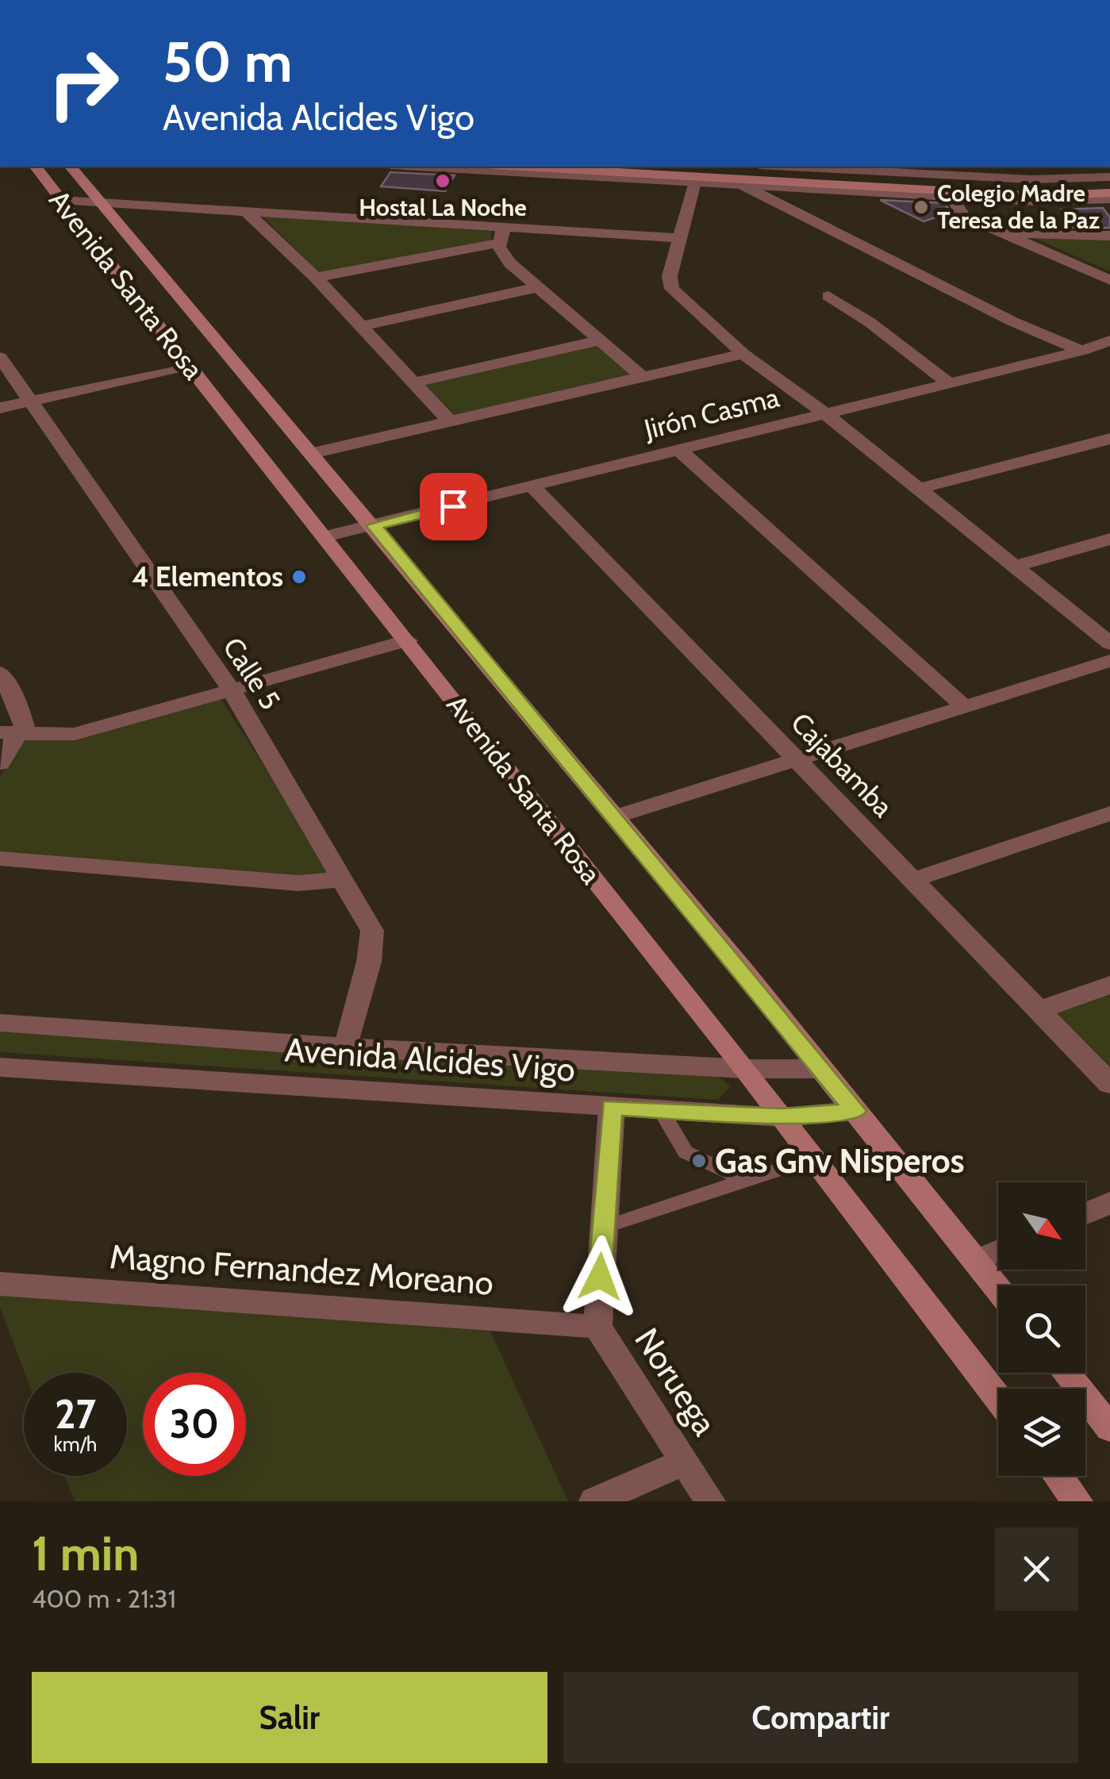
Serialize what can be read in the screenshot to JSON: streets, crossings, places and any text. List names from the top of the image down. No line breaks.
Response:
{"streets":{"main road":["Avenida Santa Rosa"],"street":["Jirón Casma","Calle 5","Cajabamba","Avenida Alcides Vigo","Magno Fernandez Moreano","Noruega"]},"crossings":[["Avenida Santa Rosa","Jirón Casma"],["Avenida Santa Rosa","Avenida Alcides Vigo"],["Jirón Casma","Cajabamba"],["Calle 5","Avenida Alcides Vigo"],["Avenida Alcides Vigo","Noruega"],["Magno Fernandez Moreano","Noruega"]],"places":["Hostal La Noche","Colegio Madre Teresa de la Paz","4 Elementos","Gas Gnv Nisperos"],"north":"bottom right","page":{"turn":["50 m","Avenida Alcides Vigo"],"speed":"27 km/h","limit":"30","heading":["1 min","400 m · 21:31"],"buttons":["Salir","Compartir"]}}
